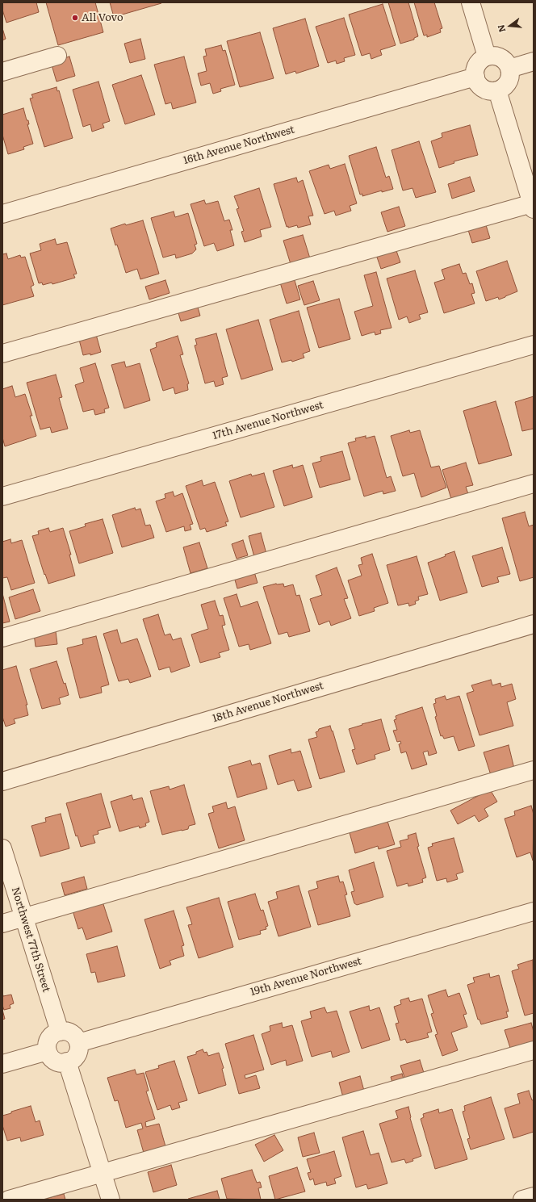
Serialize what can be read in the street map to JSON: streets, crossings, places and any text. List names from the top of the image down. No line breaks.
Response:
{"streets":{"street":["16th Avenue Northwest","17th Avenue Northwest","18th Avenue Northwest","Northwest 77th Street","19th Avenue Northwest"]},"crossings":[["Northwest 77th Street","19th Avenue Northwest"]],"places":["All Vovo"],"north":"left"}
